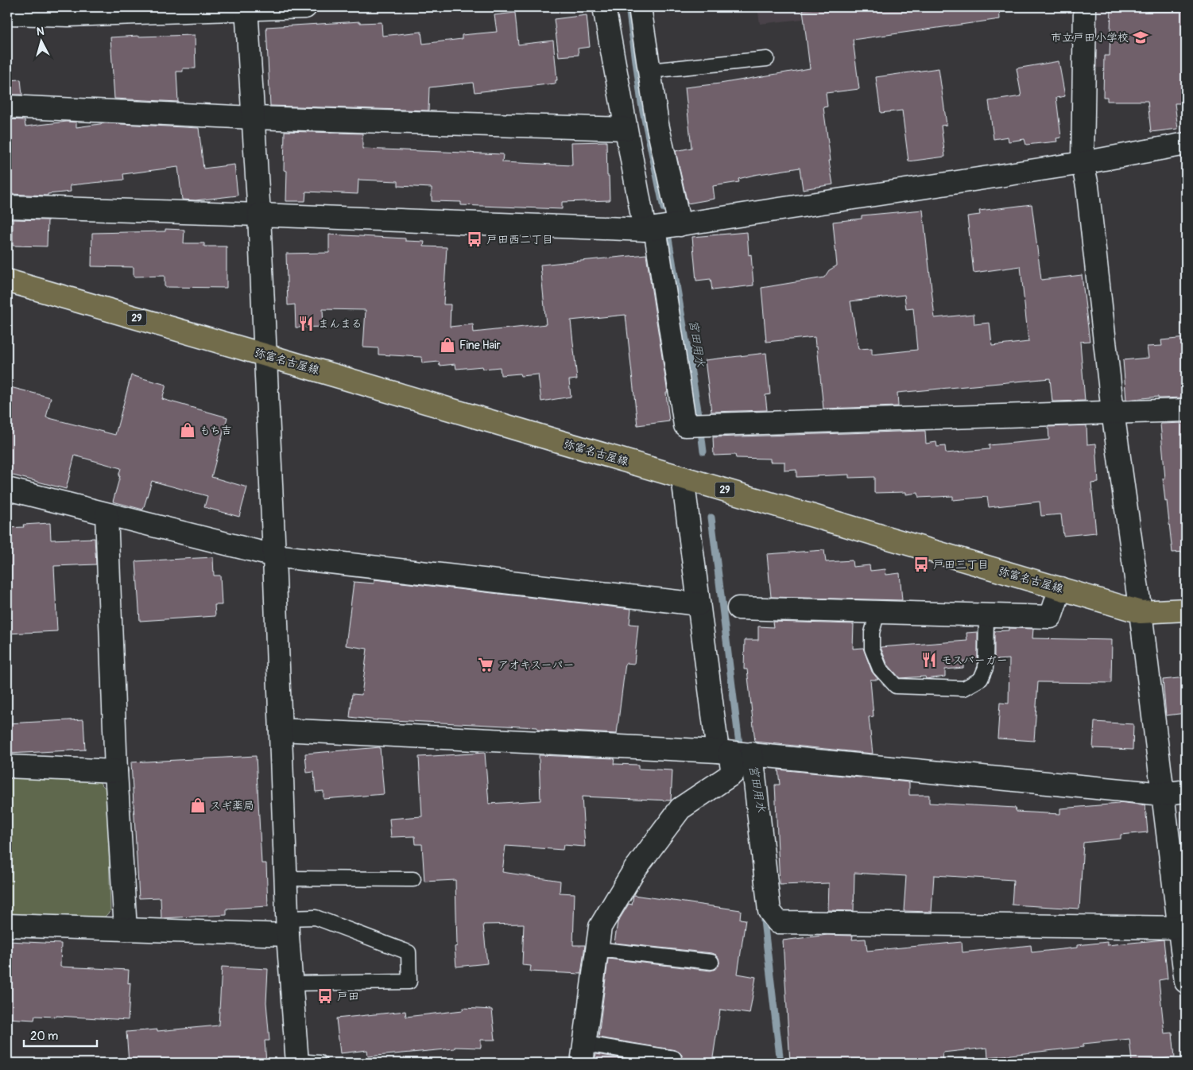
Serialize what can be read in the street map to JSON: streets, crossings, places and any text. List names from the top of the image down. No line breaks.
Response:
{"streets":{"main road":["29","弥富名古屋線"]},"water":["宮田用水"],"places":{"school or university":["市立戸田小学校"],"bus stop":["戸田西二丁目","戸田三丁目","戸田"],"restaurant":["まんまる","モスバーガー"],"shop":["Fine Hair","もち吉","スギ薬局"],"supermarket":["アオキスーパー"]},"scale_bar":"20 m","north":"top"}
